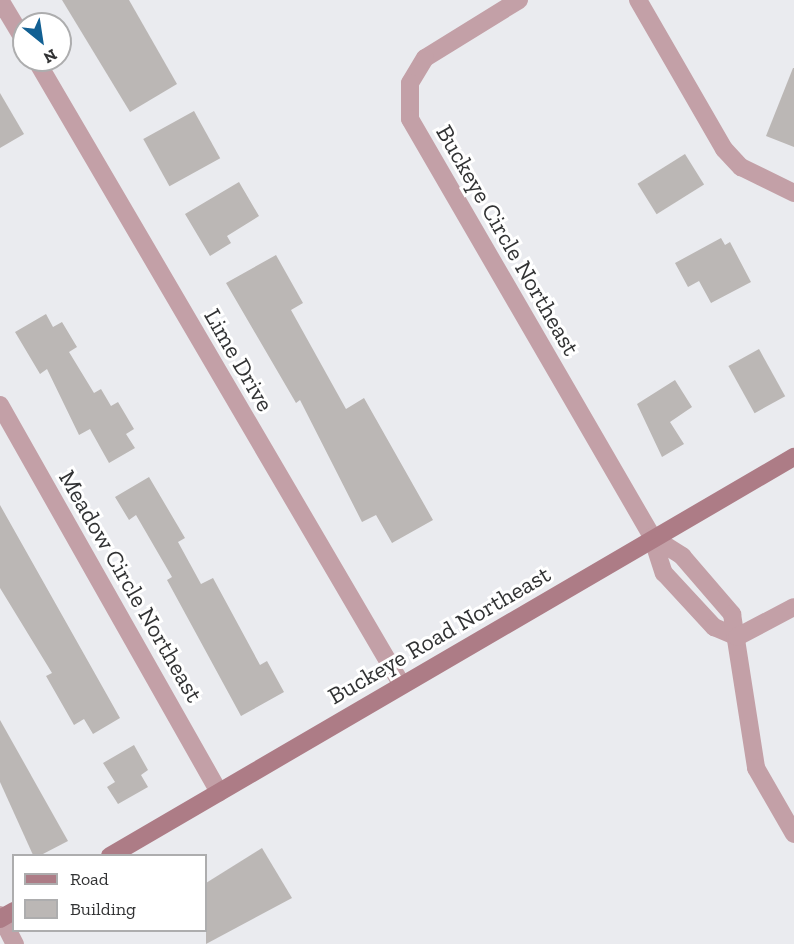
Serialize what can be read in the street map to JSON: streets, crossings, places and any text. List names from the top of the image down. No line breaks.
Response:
{"streets":{"street":["Buckeye Circle Northeast","Lime Drive","Meadow Circle Northeast","Buckeye Road Northeast"]},"crossings":[["Buckeye Circle Northeast","Buckeye Road Northeast"],["Lime Drive","Buckeye Road Northeast"],["Meadow Circle Northeast","Buckeye Road Northeast"]],"legend":["Road","Building"],"north":"bottom right"}
